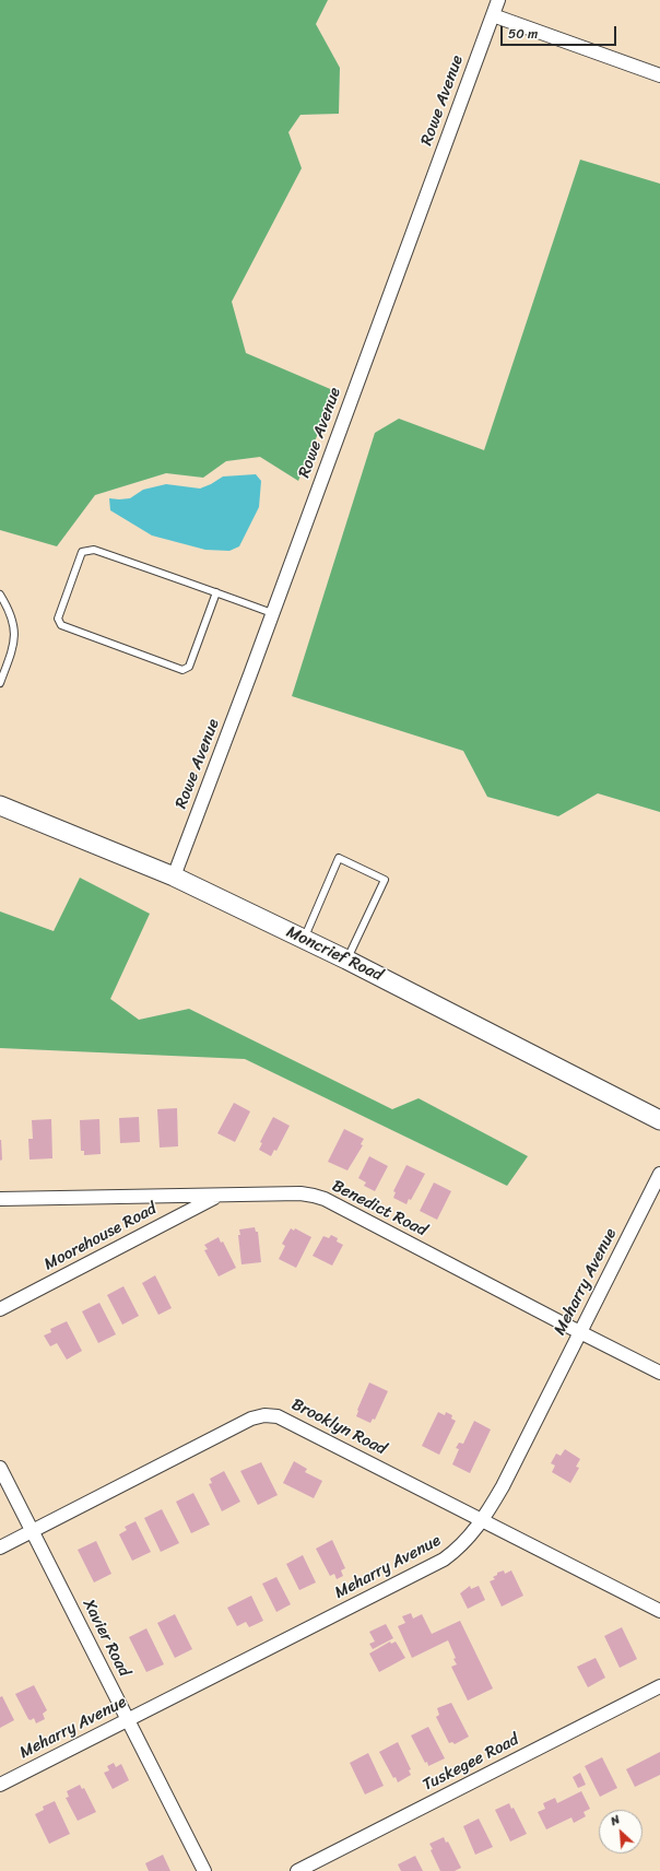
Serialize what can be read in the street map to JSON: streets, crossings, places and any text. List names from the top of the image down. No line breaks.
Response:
{"streets":{"main road":["Moncrief Road"],"street":["Rowe Avenue","Benedict Road","Moorehouse Road","Meharry Avenue","Brooklyn Road","Xavier Road","Tuskegee Road"]},"crossings":[["Rowe Avenue","Moncrief Road"],["Benedict Road","Moorehouse Road"],["Benedict Road","Meharry Avenue"],["Meharry Avenue","Brooklyn Road"],["Meharry Avenue","Xavier Road"],["Brooklyn Road","Xavier Road"]],"scale_bar":"50 m","north":"top left"}
